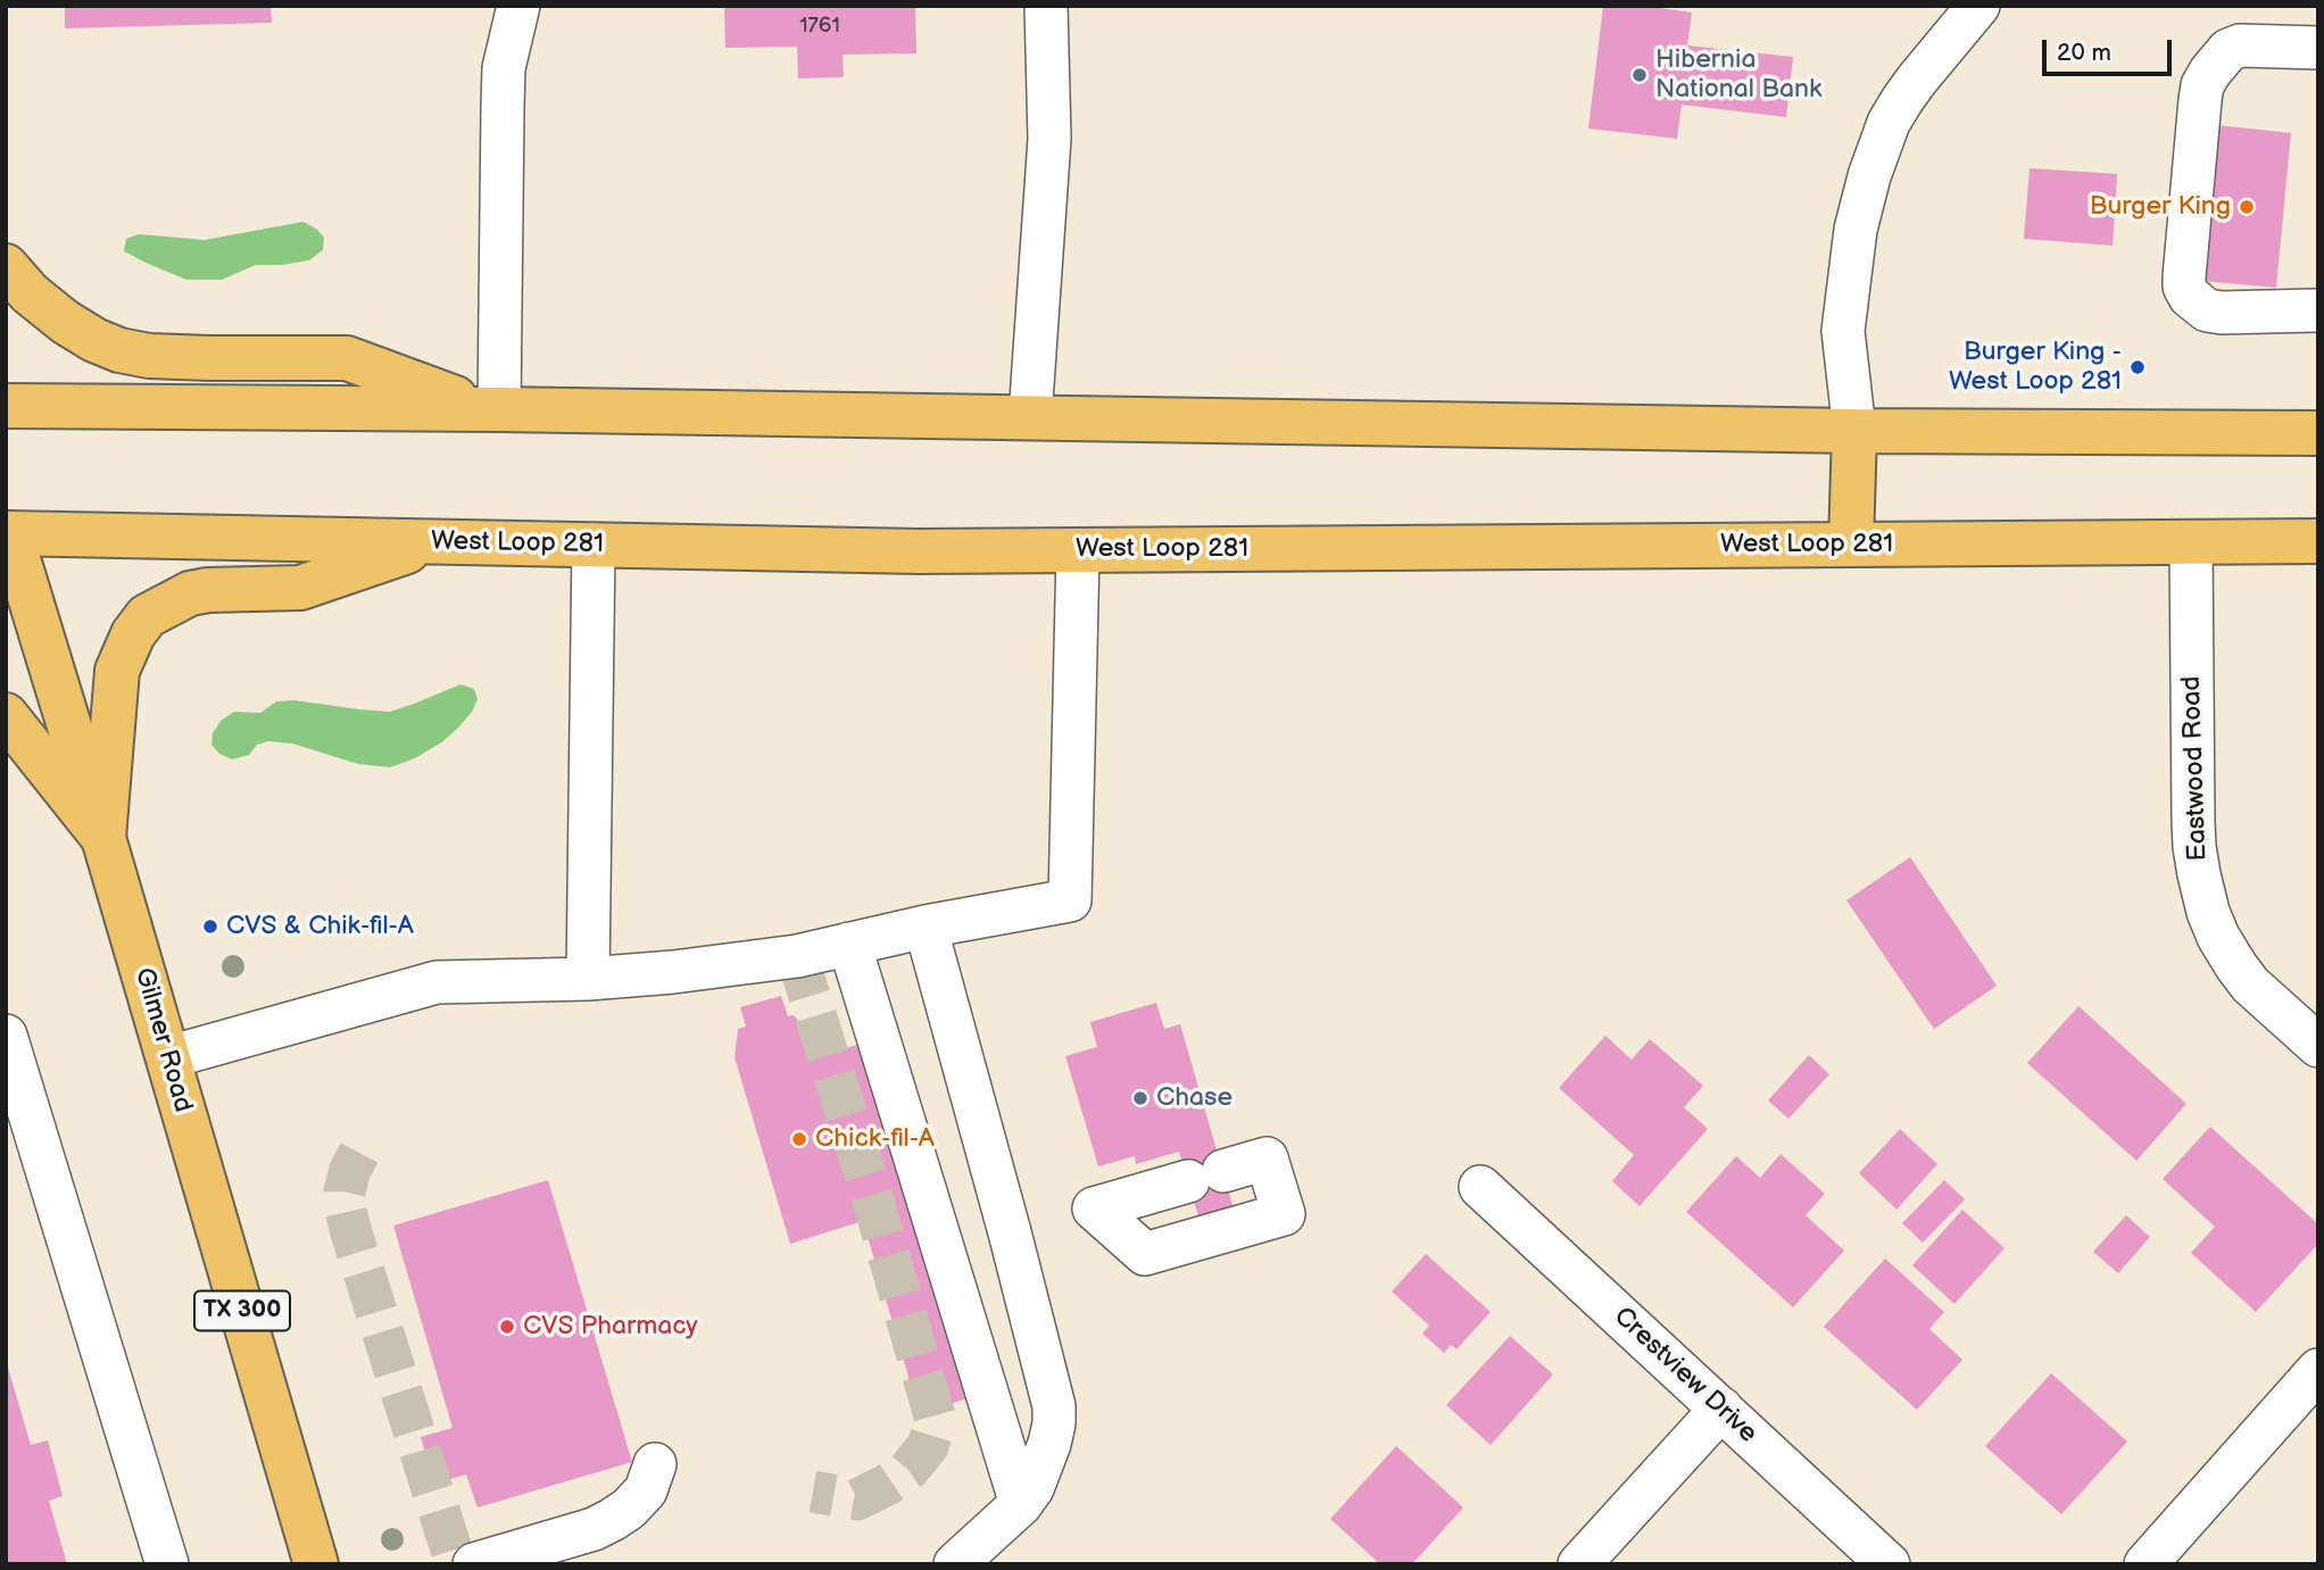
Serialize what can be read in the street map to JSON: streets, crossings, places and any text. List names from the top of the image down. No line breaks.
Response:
{"streets":{"main road":["West Loop 281","Gilmer Road","TX 300"],"street":["Eastwood Road","Crestview Drive"]},"crossings":[["West Loop 281","Eastwood Road"],["West Loop 281","Gilmer Road"]],"places":["Hibernia National Bank","Burger King","Burger King - West Loop 281","CVS & Chik-fil-A","Chase","Chick-fil-A","CVS Pharmacy"],"house_numbers":["1761"],"scale_bar":"20 m"}
